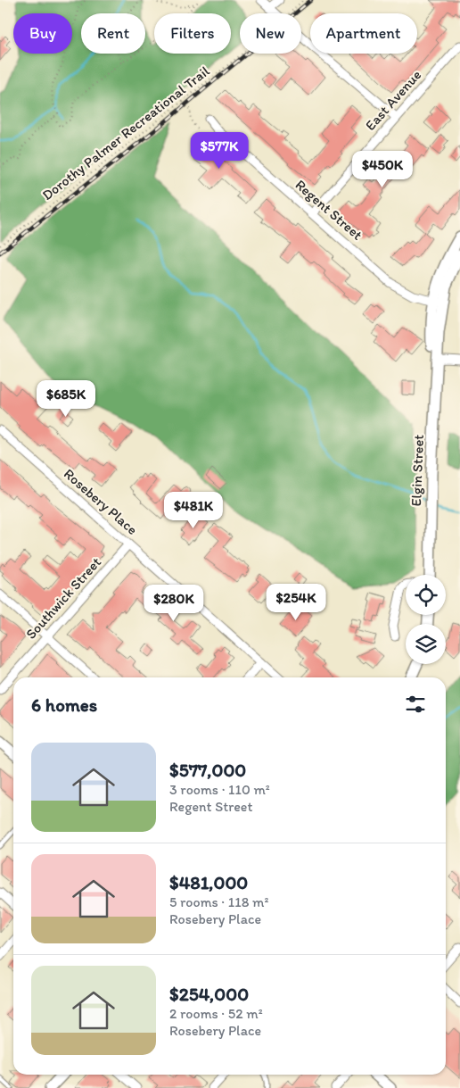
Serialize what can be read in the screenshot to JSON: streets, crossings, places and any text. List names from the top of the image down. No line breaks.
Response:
{"streets":{"street":["East Avenue","Regent Street","Elgin Street","Rosebery Place","Southwick Street"],"path":["Dorothy Palmer Recreational Trail"]},"crossings":[["East Avenue","Regent Street"],["Regent Street","Elgin Street"],["Rosebery Place","Southwick Street"]],"page":{"chip":["Buy","Rent","Filters","New","Apartment"],"price":["$577K","$450K","$685K","$481K","$254K","$280K"],"heading":"6 homes","list":[{"name":"$577,000","note":"3 rooms · 110 m² · Regent Street"},{"name":"$481,000","note":"5 rooms · 118 m² · Rosebery Place"},{"name":"$254,000","note":"2 rooms · 52 m² · Rosebery Place"}]}}
